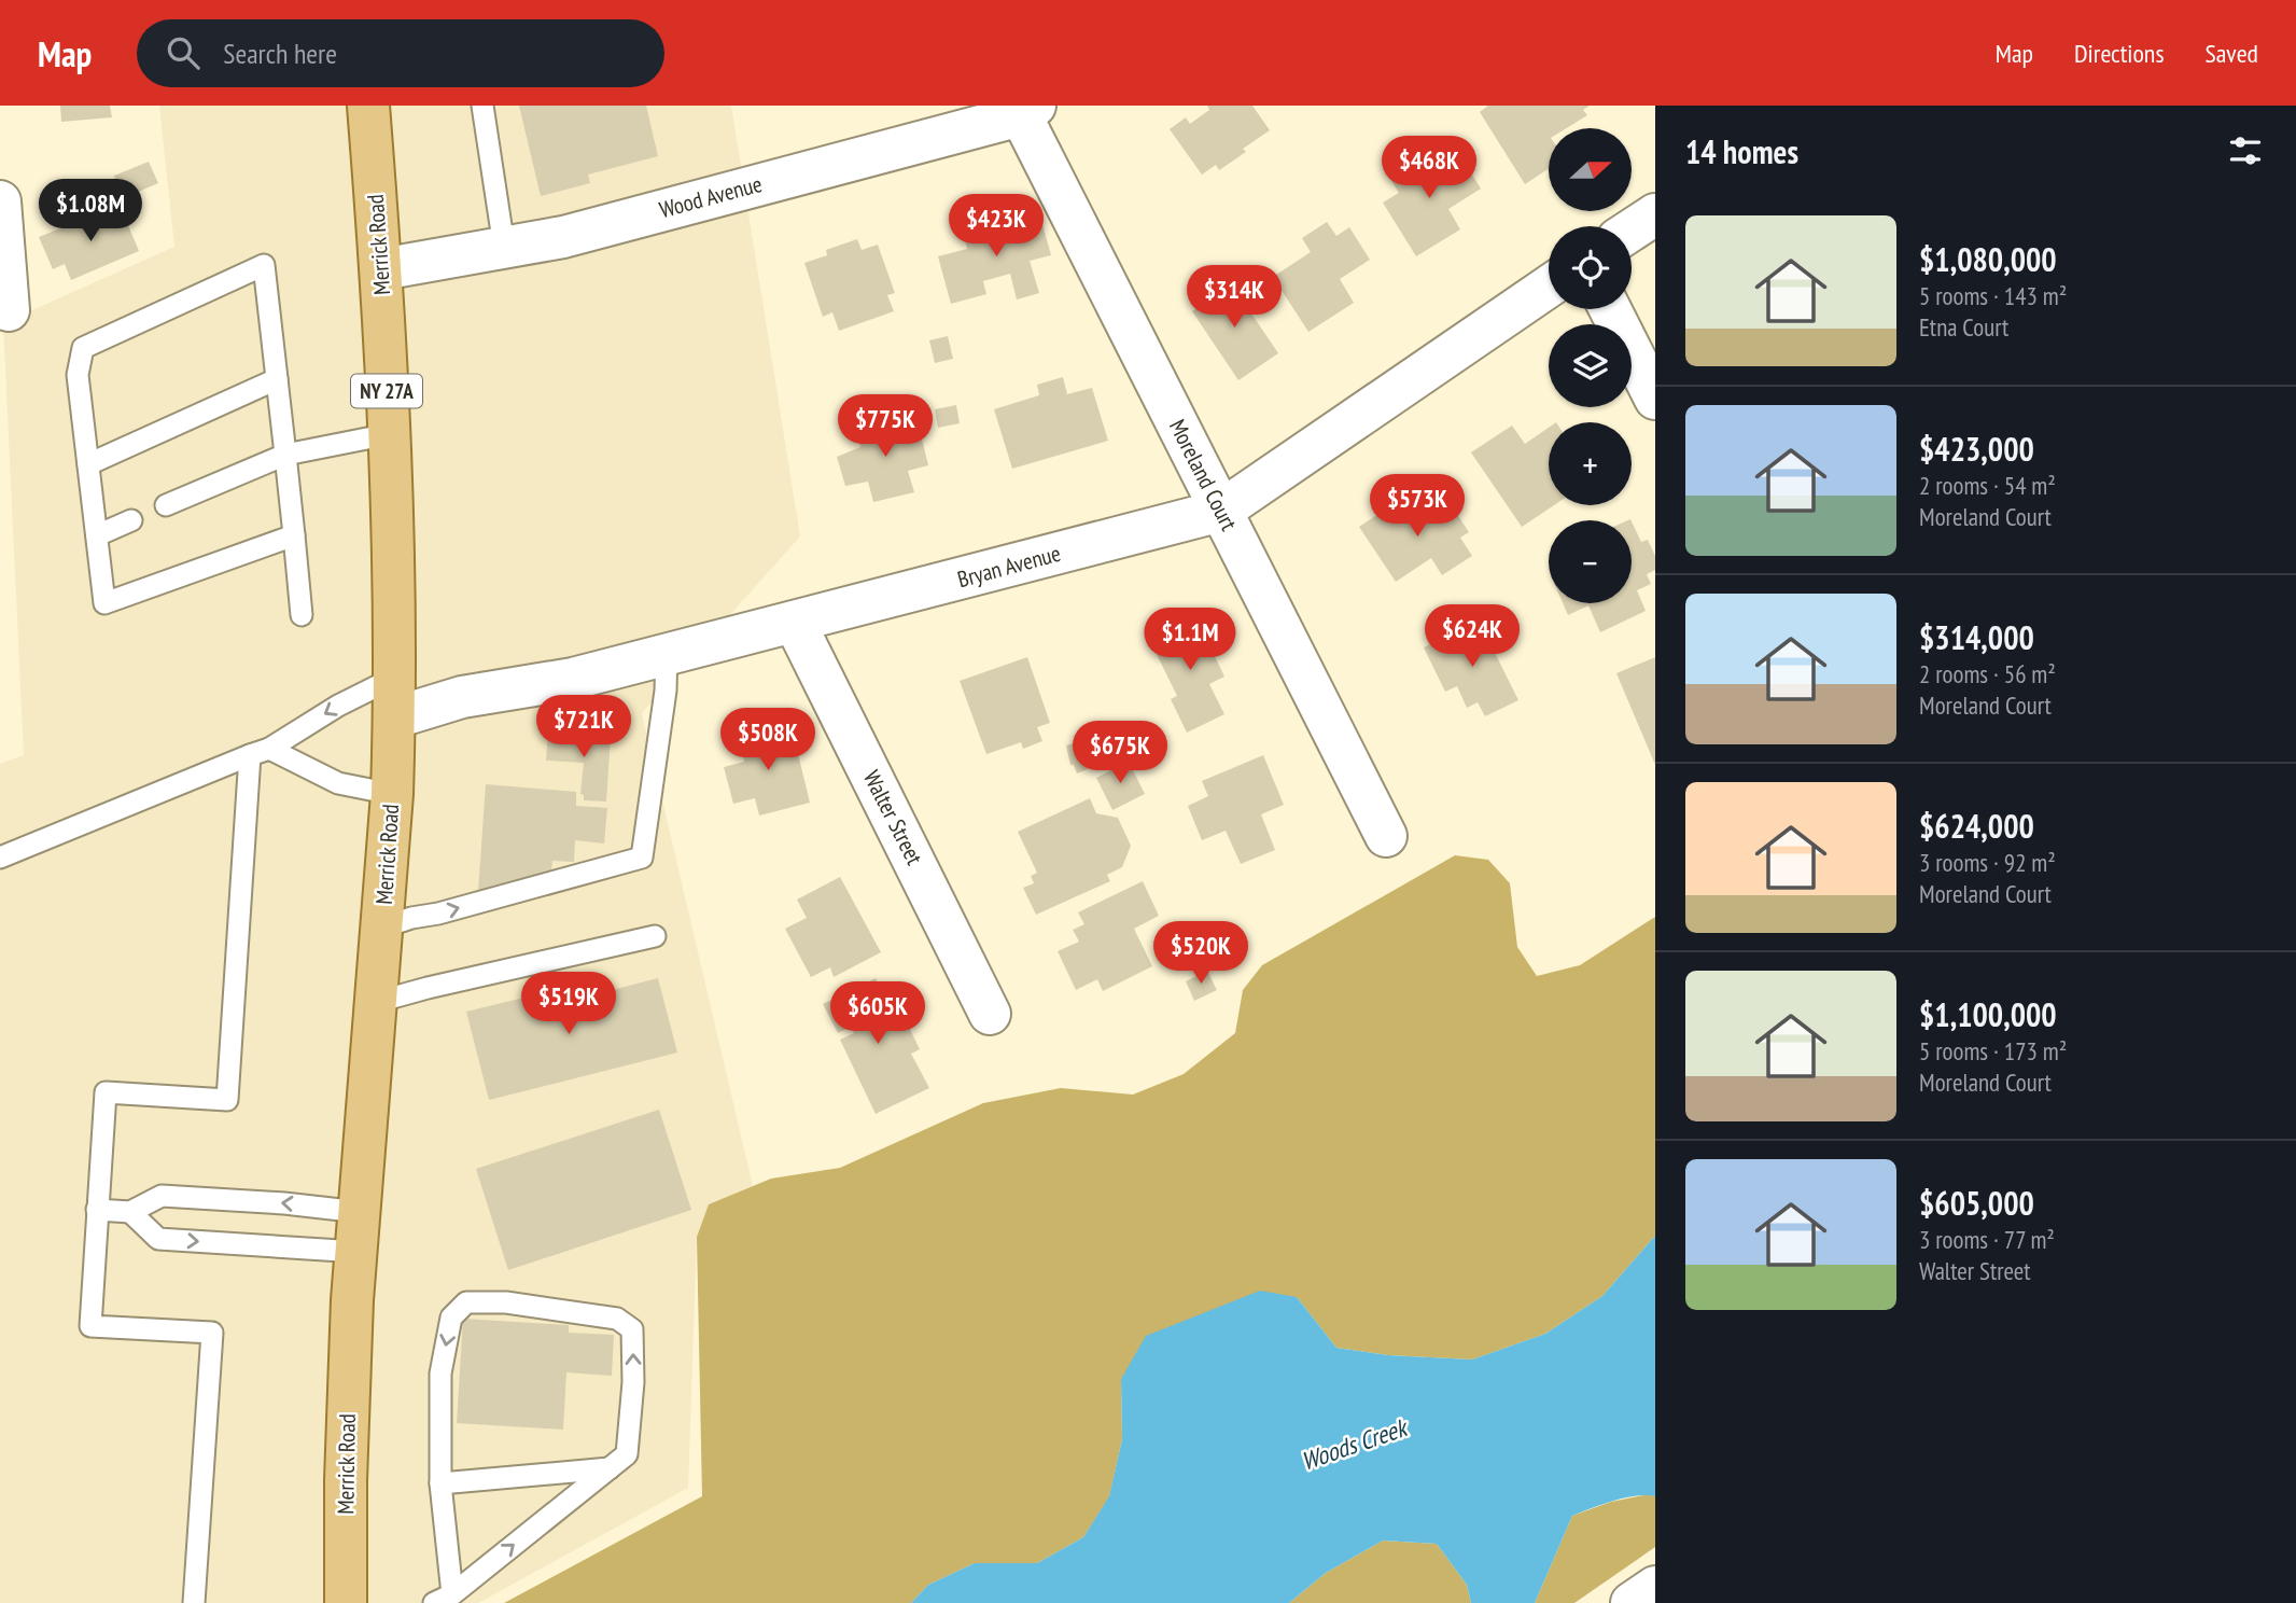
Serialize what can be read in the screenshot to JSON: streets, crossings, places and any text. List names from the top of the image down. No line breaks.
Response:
{"streets":{"main road":["Merrick Road","NY 27A"],"street":["Wood Avenue","Moreland Court","Bryan Avenue","Walter Street"]},"crossings":[["Wood Avenue","Merrick Road"],["Wood Avenue","Moreland Court"],["Merrick Road","Bryan Avenue"],["Moreland Court","Bryan Avenue"],["Bryan Avenue","Walter Street"]],"water":["Woods Creek"],"north":"right","page":{"header":"Map","search":"Search here","nav":["Map","Directions","Saved"],"heading":"14 homes","map_buttons":["+","−"],"price":["$468K","$1.08M","$423K","$314K","$775K","$573K","$624K","$1.1M","$721K","$508K","$675K","$520K","$519K","$605K"],"list":[{"name":"$1,080,000","note":"5 rooms · 143 m² · Etna Court"},{"name":"$423,000","note":"2 rooms · 54 m² · Moreland Court"},{"name":"$314,000","note":"2 rooms · 56 m² · Moreland Court"},{"name":"$624,000","note":"3 rooms · 92 m² · Moreland Court"},{"name":"$1,100,000","note":"5 rooms · 173 m² · Moreland Court"},{"name":"$605,000","note":"3 rooms · 77 m² · Walter Street"}]}}
